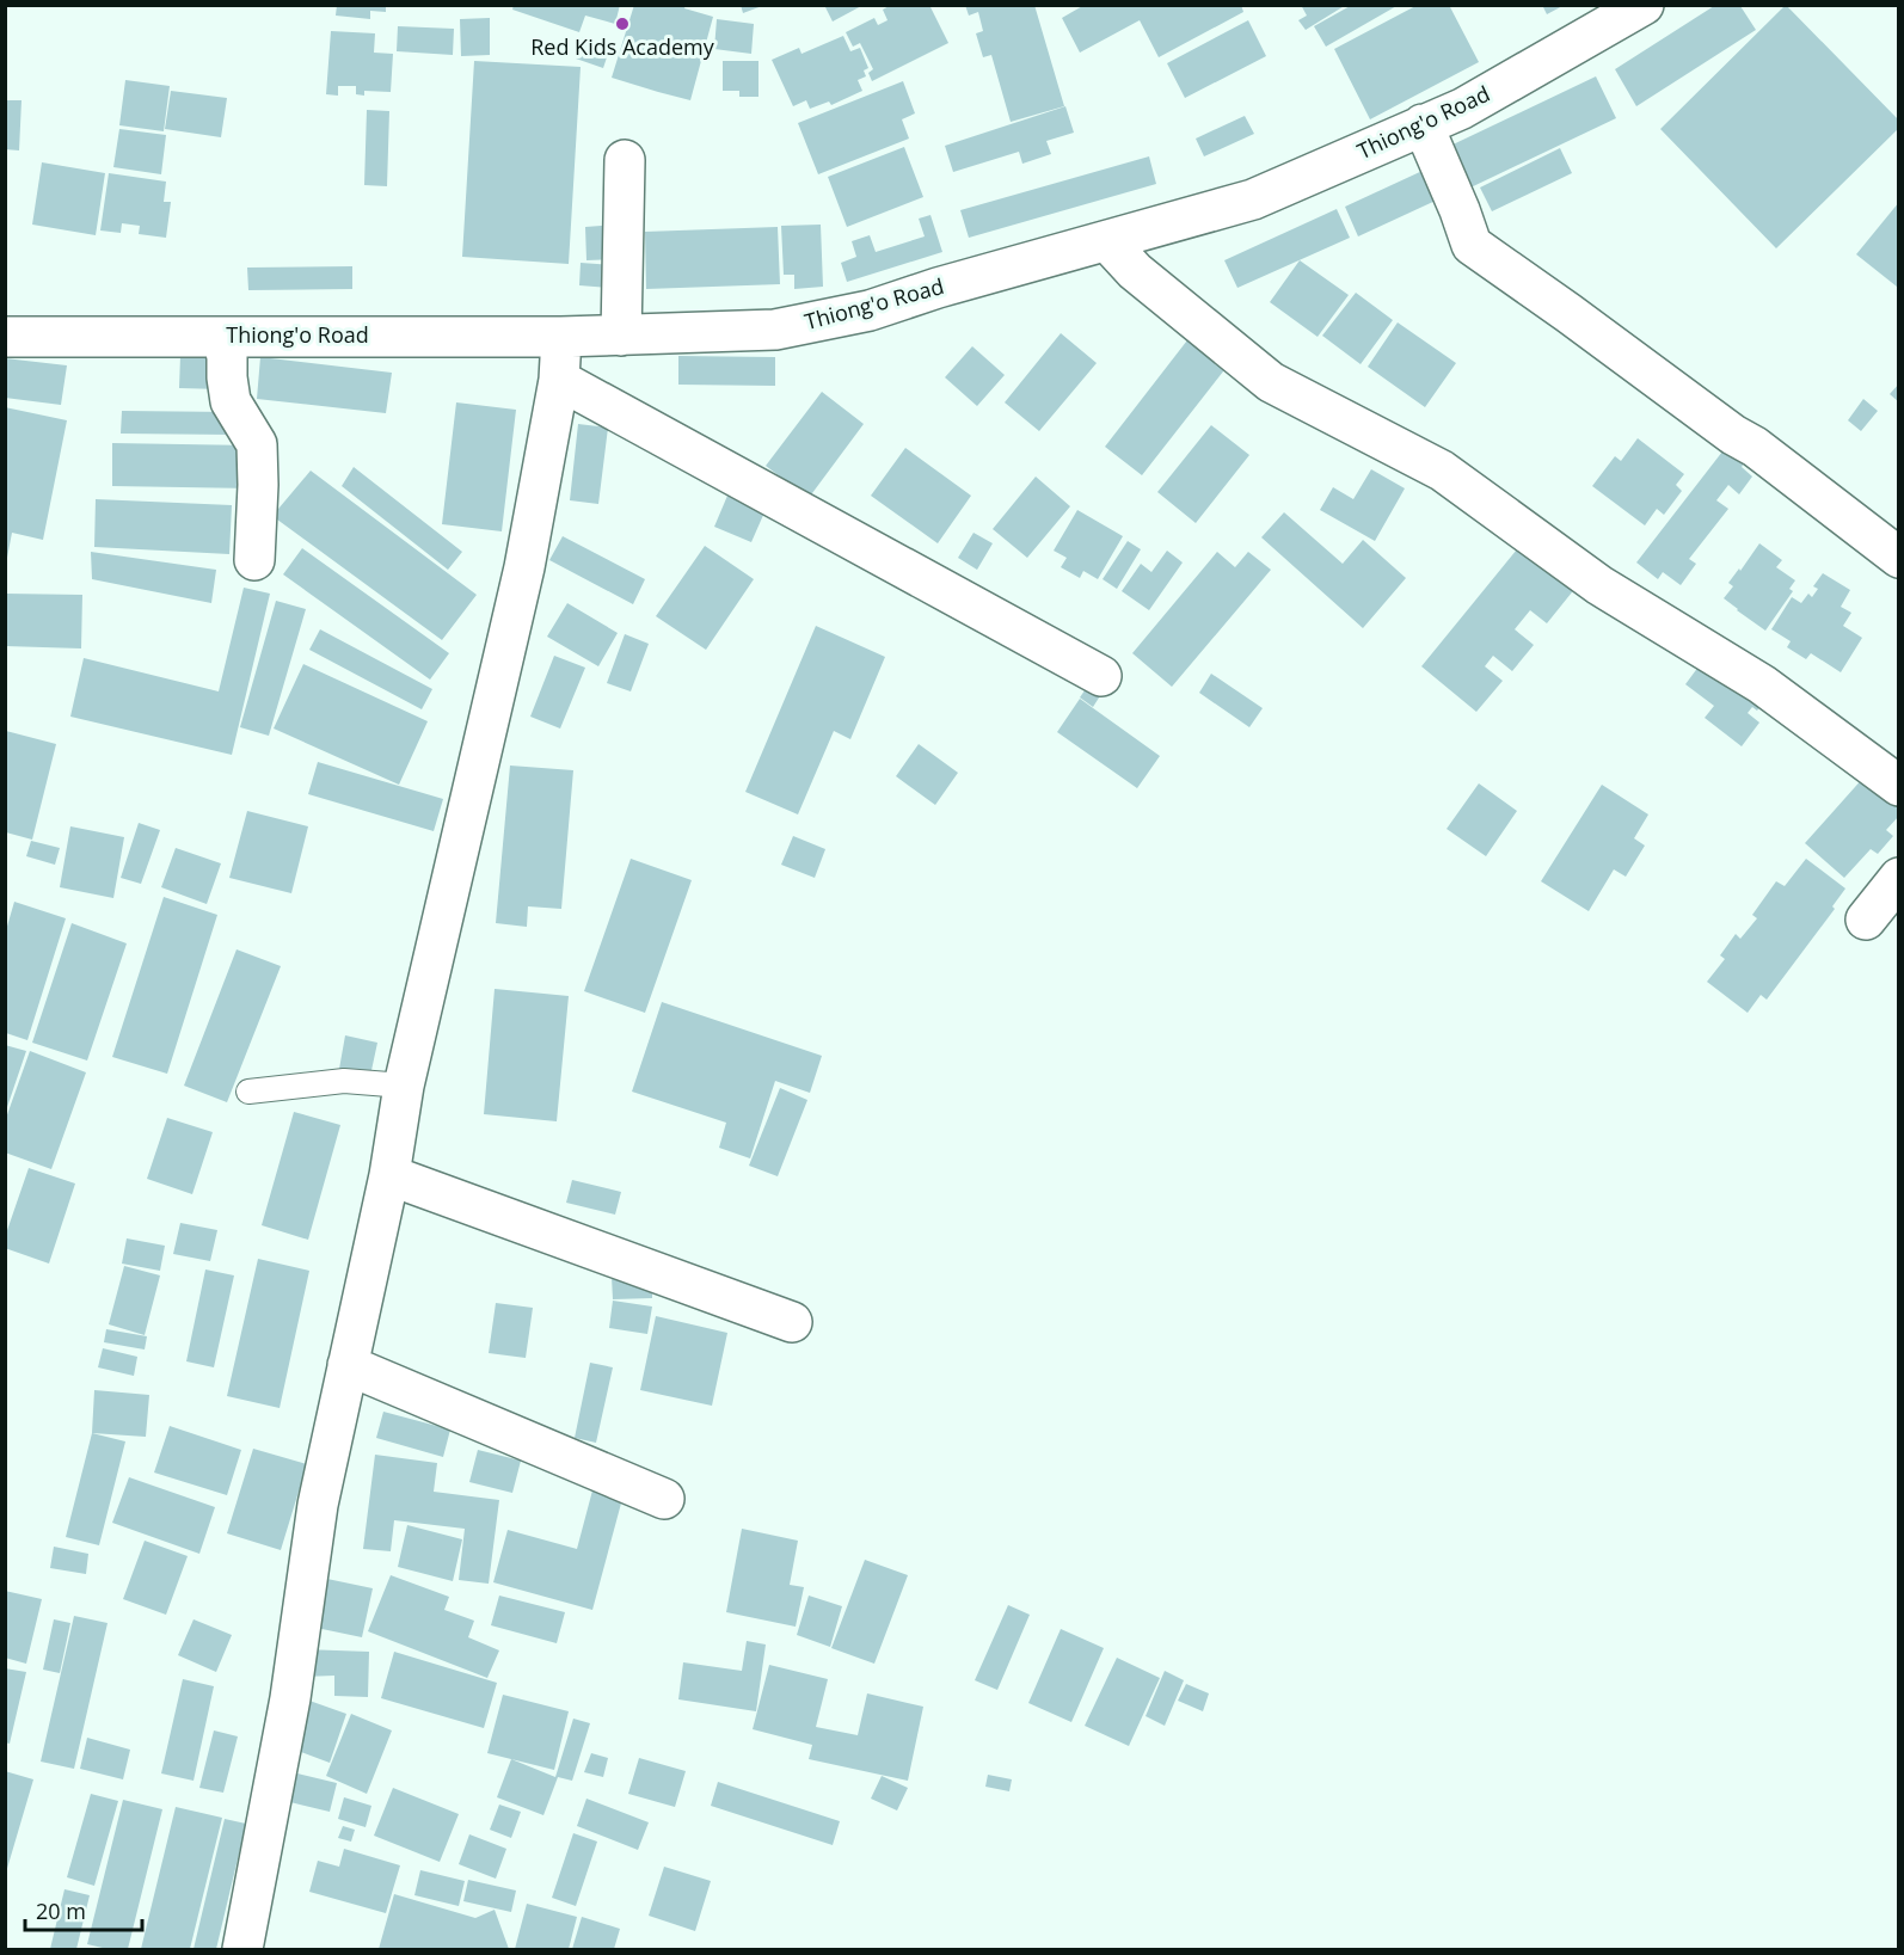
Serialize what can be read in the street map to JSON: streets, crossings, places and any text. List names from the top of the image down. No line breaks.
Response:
{"streets":{"street":["Thiong'o Road"]},"places":["Red Kids Academy"],"scale_bar":"20 m"}
